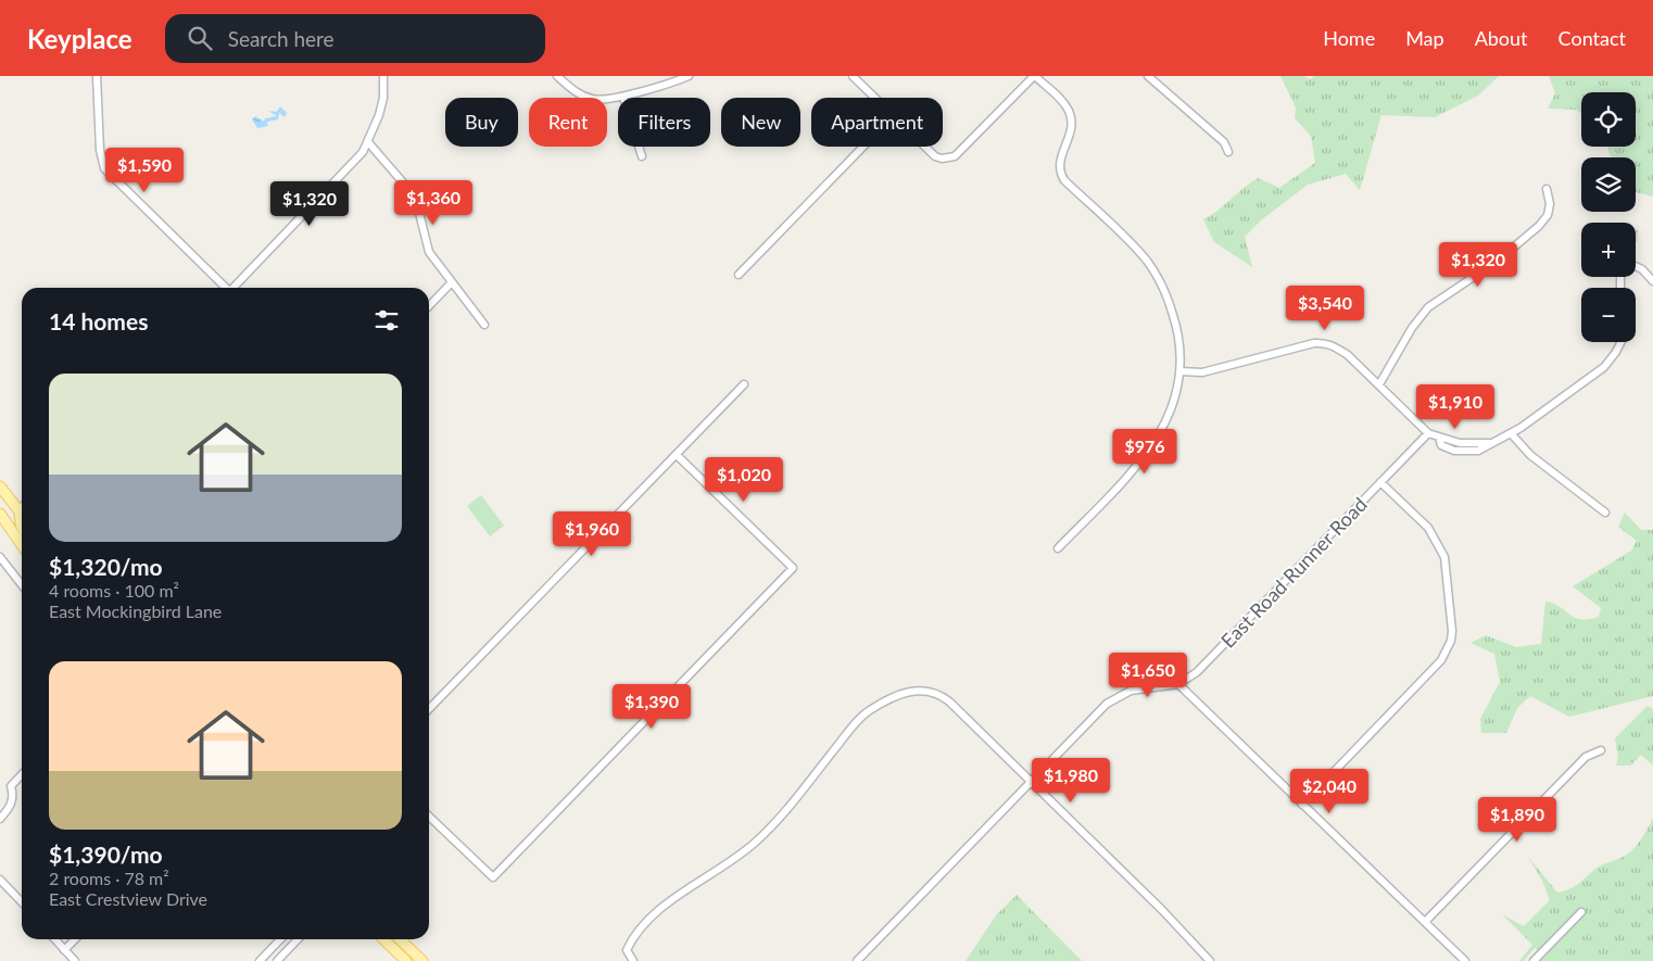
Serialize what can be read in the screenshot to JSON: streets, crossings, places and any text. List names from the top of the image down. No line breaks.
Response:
{"streets":{"street":["East Road Runner Road"]},"page":{"header":"Keyplace","search":"Search here","nav":["Home","Map","About","Contact"],"map_buttons":["+","−"],"chip":["Buy","Rent","Filters","New","Apartment"],"price":["$1,590","$1,360","$1,320","$1,320","$3,540","$1,910","$976","$1,020","$1,960","$1,650","$1,390","$1,980","$2,040","$1,890"],"heading":"14 homes","list":[{"name":"$1,320/mo","note":"4 rooms · 100 m² · East Mockingbird Lane"},{"name":"$1,390/mo","note":"2 rooms · 78 m² · East Crestview Drive"}]}}
